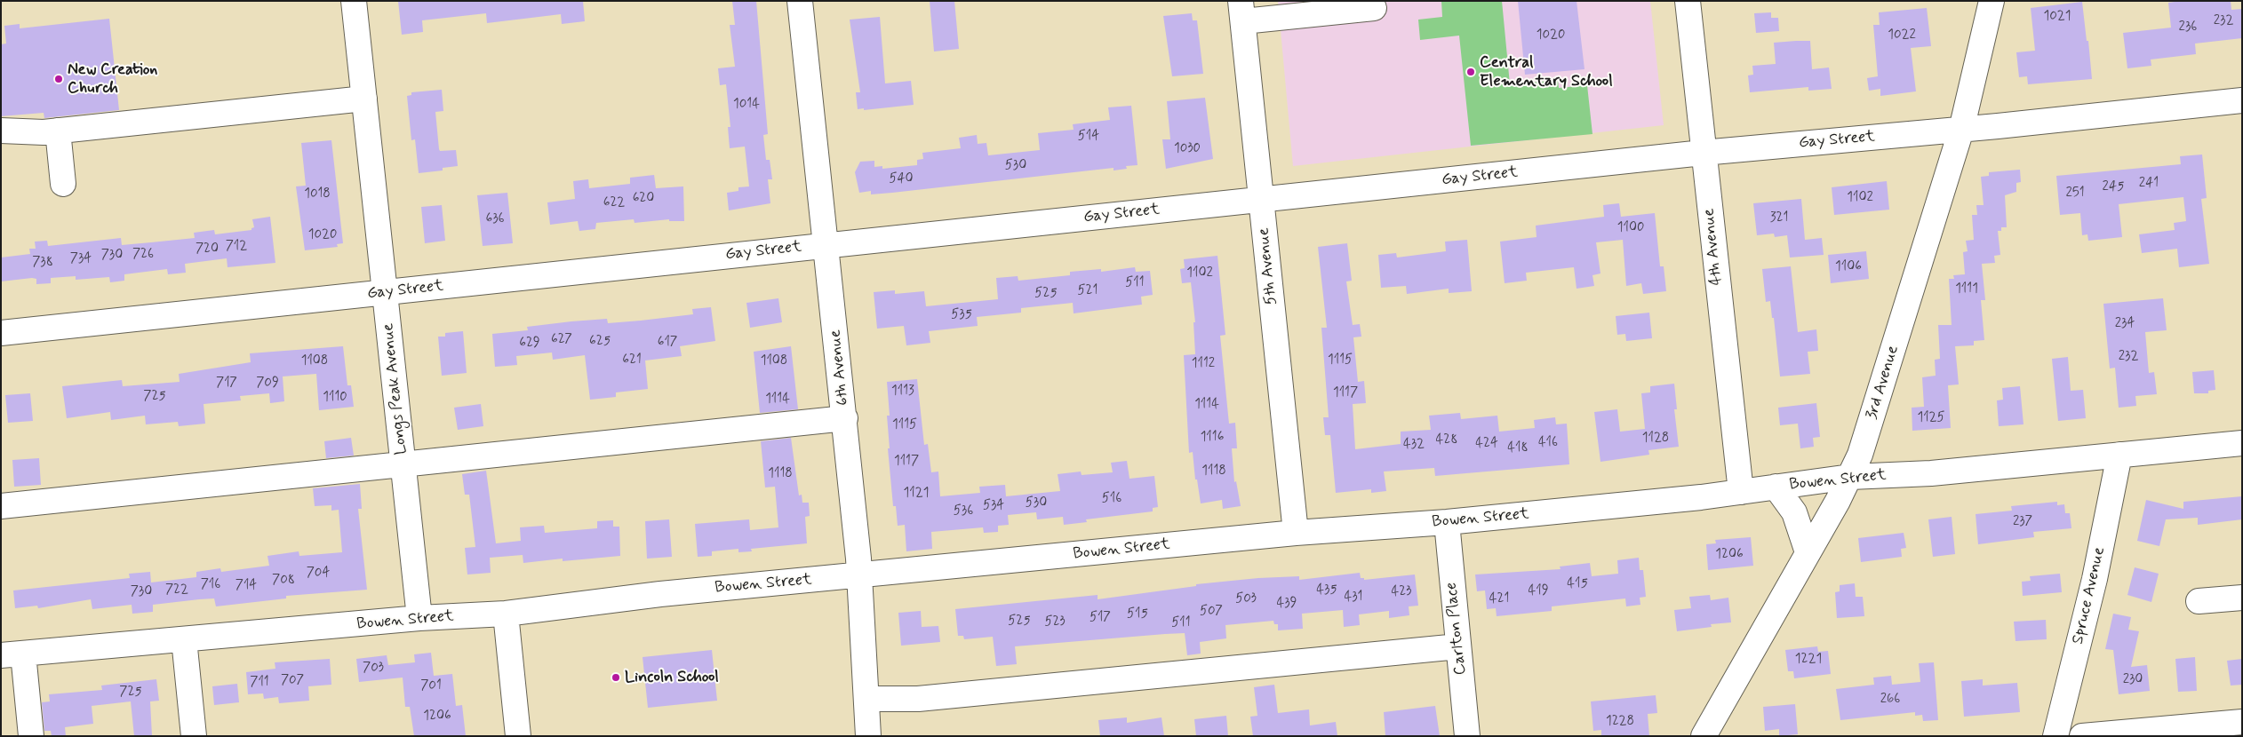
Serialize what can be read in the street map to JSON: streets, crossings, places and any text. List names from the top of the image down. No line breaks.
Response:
{"streets":{"street":["Gay Street","4th Avenue","5th Avenue","6th Avenue","3rd Avenue","Longs Peak Avenue","Bowen Street","Spruce Avenue","Carlton Place"]},"crossings":[["Gay Street","4th Avenue"],["Gay Street","5th Avenue"],["Gay Street","6th Avenue"],["Gay Street","3rd Avenue"],["Gay Street","Longs Peak Avenue"],["4th Avenue","Bowen Street"],["5th Avenue","Bowen Street"],["6th Avenue","Bowen Street"],["3rd Avenue","Bowen Street"],["Longs Peak Avenue","Bowen Street"],["Bowen Street","Spruce Avenue"],["Bowen Street","Carlton Place"]],"places":["Central Elementary School","New Creation Church","Lincoln School"],"house_numbers":["1021","232","236","1020","1022","1014","514","1030","530","540","241","245","251","1018","1102","620","622","321","636","1100","1020","712","720","726","730","734","738","1106","1102","511","1111","521","525","535","234","627","625","617","629","232","621","1115","1108","1108","1112","717","709","1113","1117","725","1110","1114","1114","1125","1115","1116","1128","428","416","424","432","418","1117","1118","1118","1121","516","530","534","536","237","1206","704","708","415","716","714","722","435","419","730","423","431","503","421","439","507","515","517","525","523","511","1221","703","230","707","711","701","725","266","1206","1228"]}
